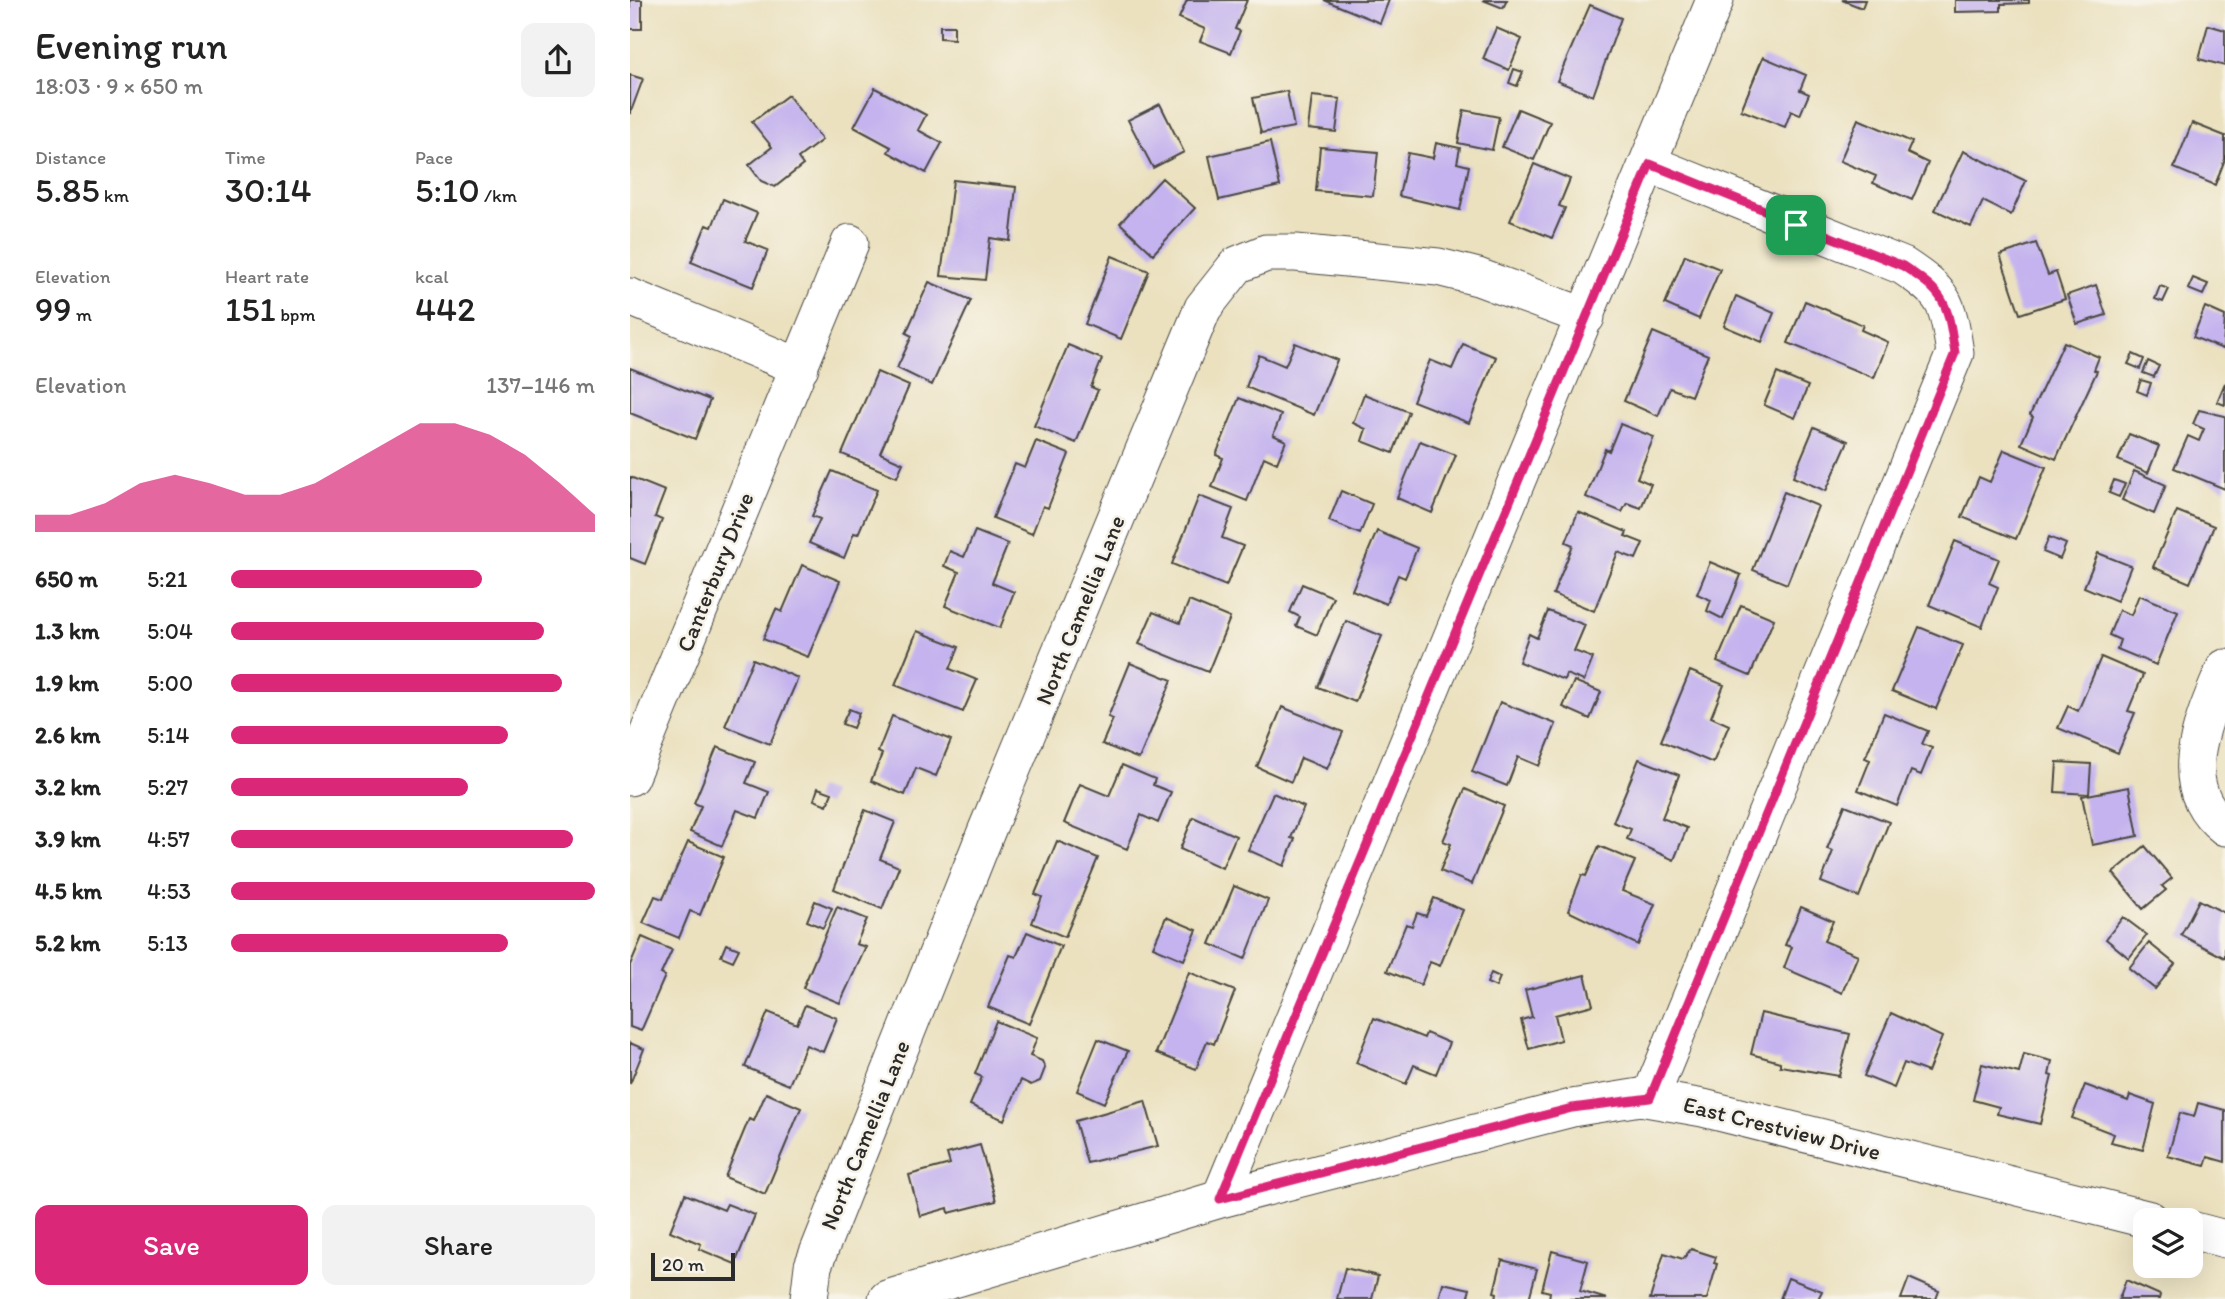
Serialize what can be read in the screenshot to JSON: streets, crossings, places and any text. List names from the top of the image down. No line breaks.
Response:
{"streets":{"street":["Canterbury Drive","North Camellia Lane","East Crestview Drive"]},"scale_bar":"20 m","page":{"heading":["Evening run","18:03 · 9 × 650 m"],"stats":[["Distance","5.85 km"],["Time","30:14"],["Pace","5:10 /km"],["Elevation","99 m"],["Heart rate","151 bpm"],["kcal","442"]],"chart":["Elevation","137–146 m"],"list":[{"name":"650 m","note":"5:21"},{"name":"1.3 km","note":"5:04"},{"name":"1.9 km","note":"5:00"},{"name":"2.6 km","note":"5:14"},{"name":"3.2 km","note":"5:27"},{"name":"3.9 km","note":"4:57"},{"name":"4.5 km","note":"4:53"},{"name":"5.2 km","note":"5:13"}],"buttons":["Save","Share"],"scale":"20 m"}}
